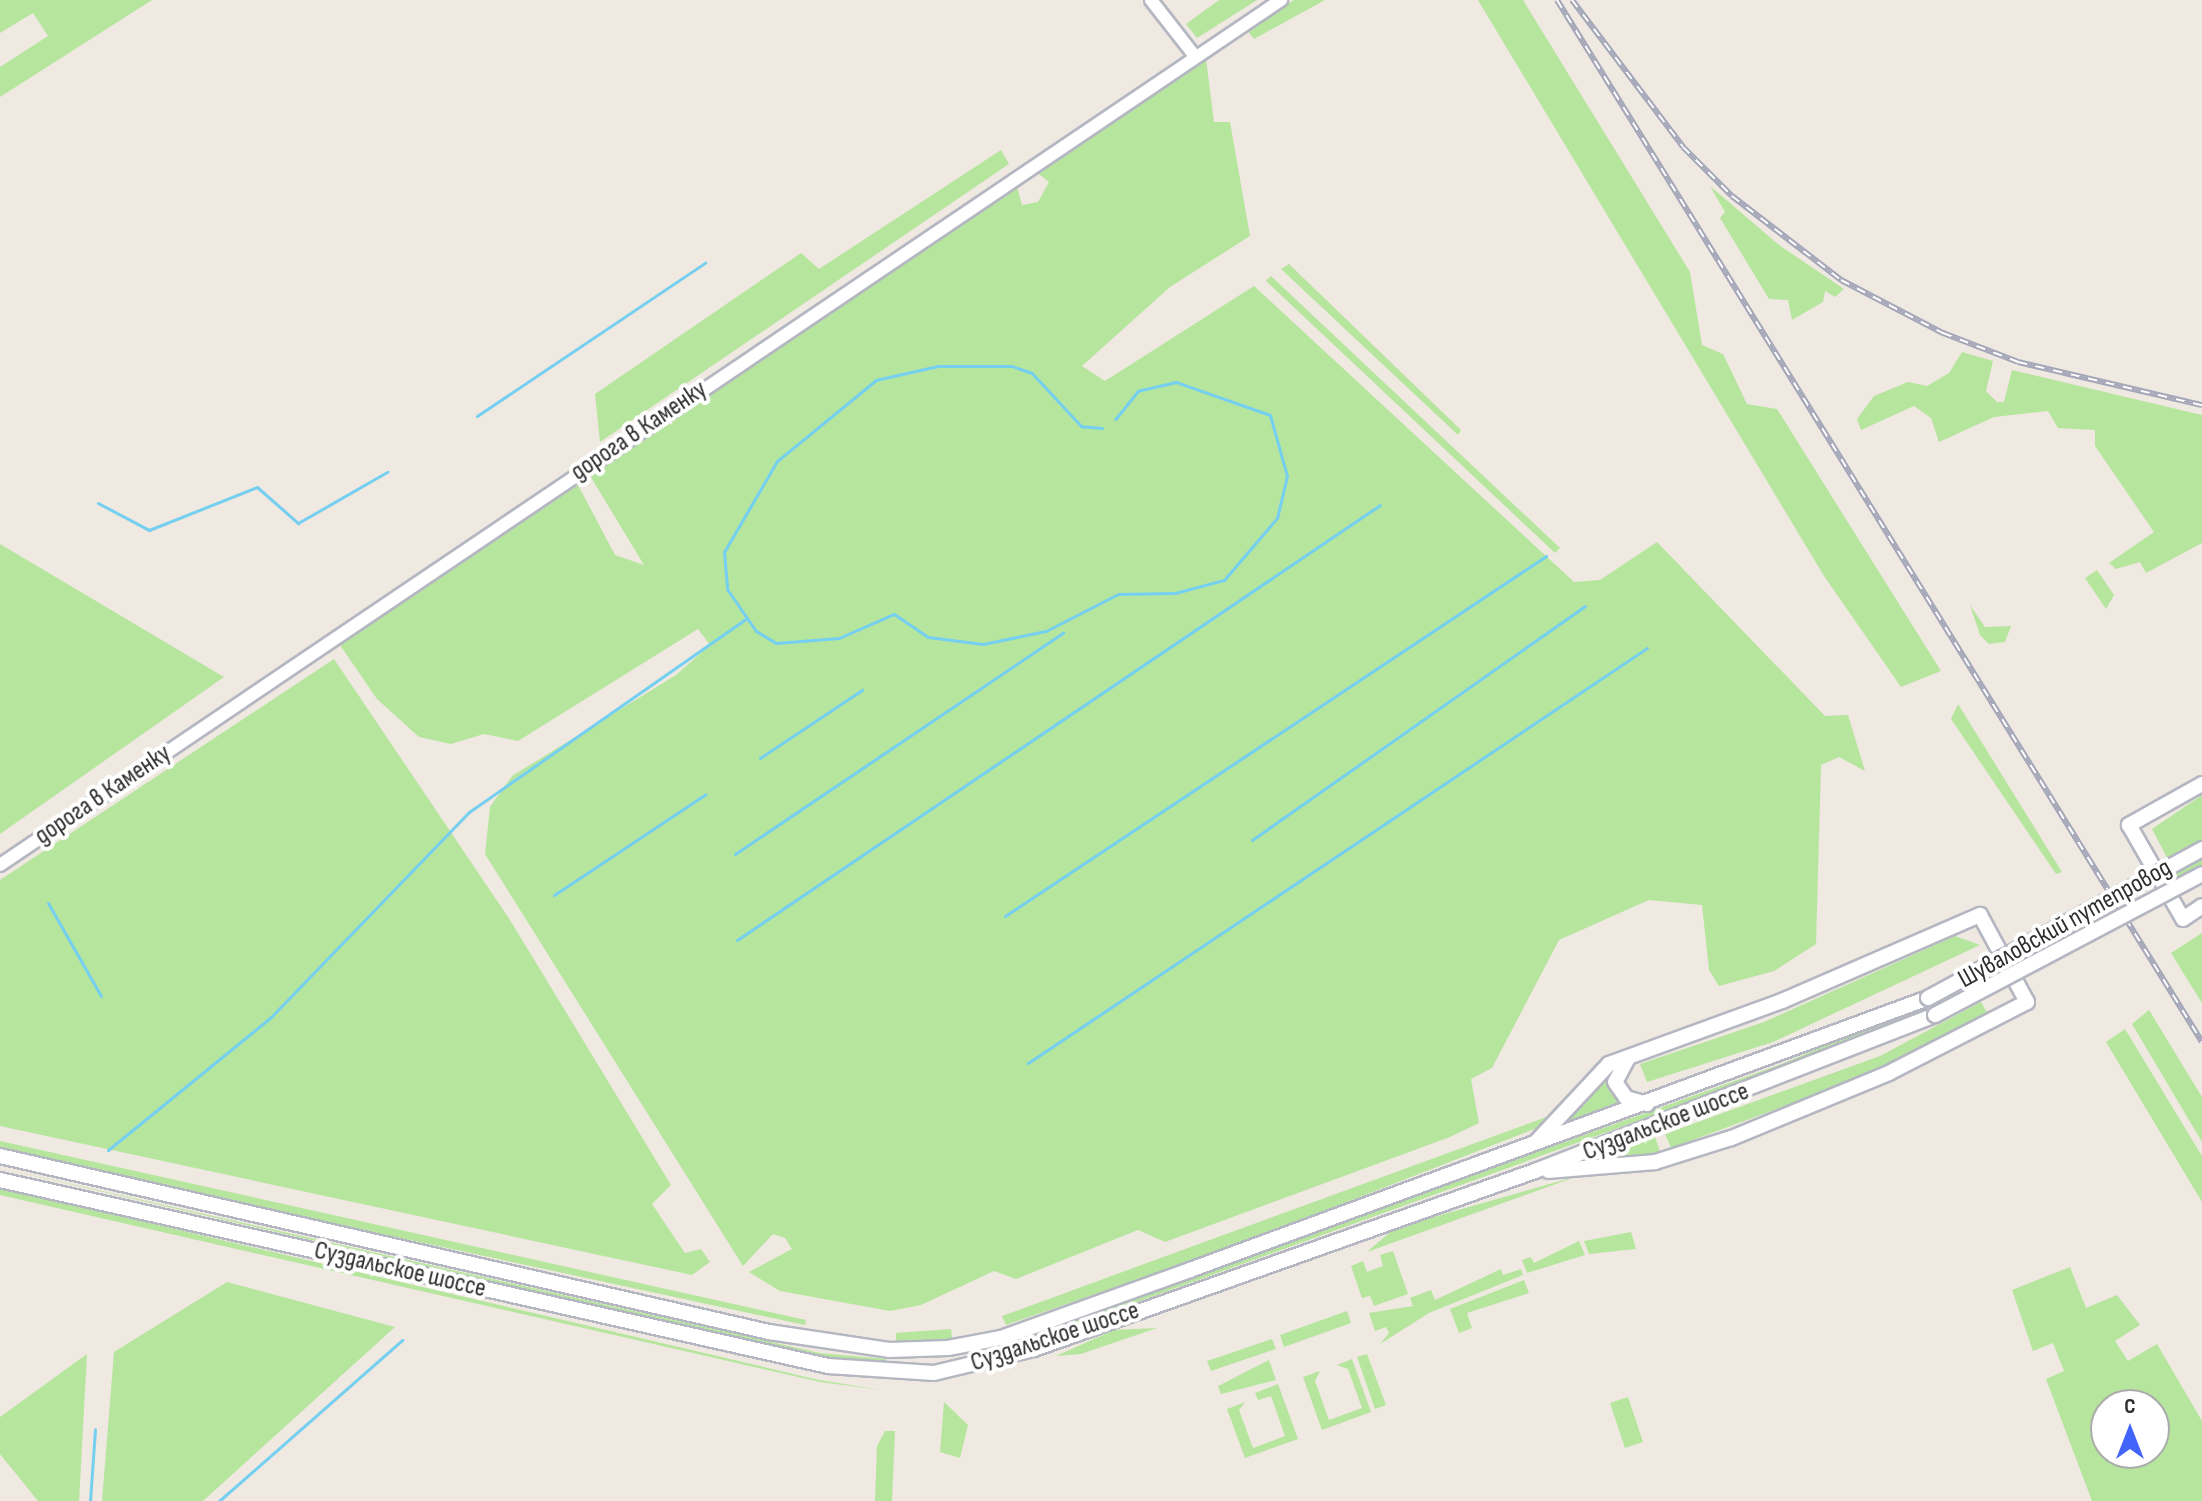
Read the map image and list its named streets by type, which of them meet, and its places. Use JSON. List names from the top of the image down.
{
  "streets": {
    "main road": ["Шуваловский путепровод", "Суздальское шоссе"],
    "street": ["дорога в Каменку"]
  },
  "crossings": [
    ["Шуваловский путепровод", "Суздальское шоссе"]
  ],
  "north": "top"
}
